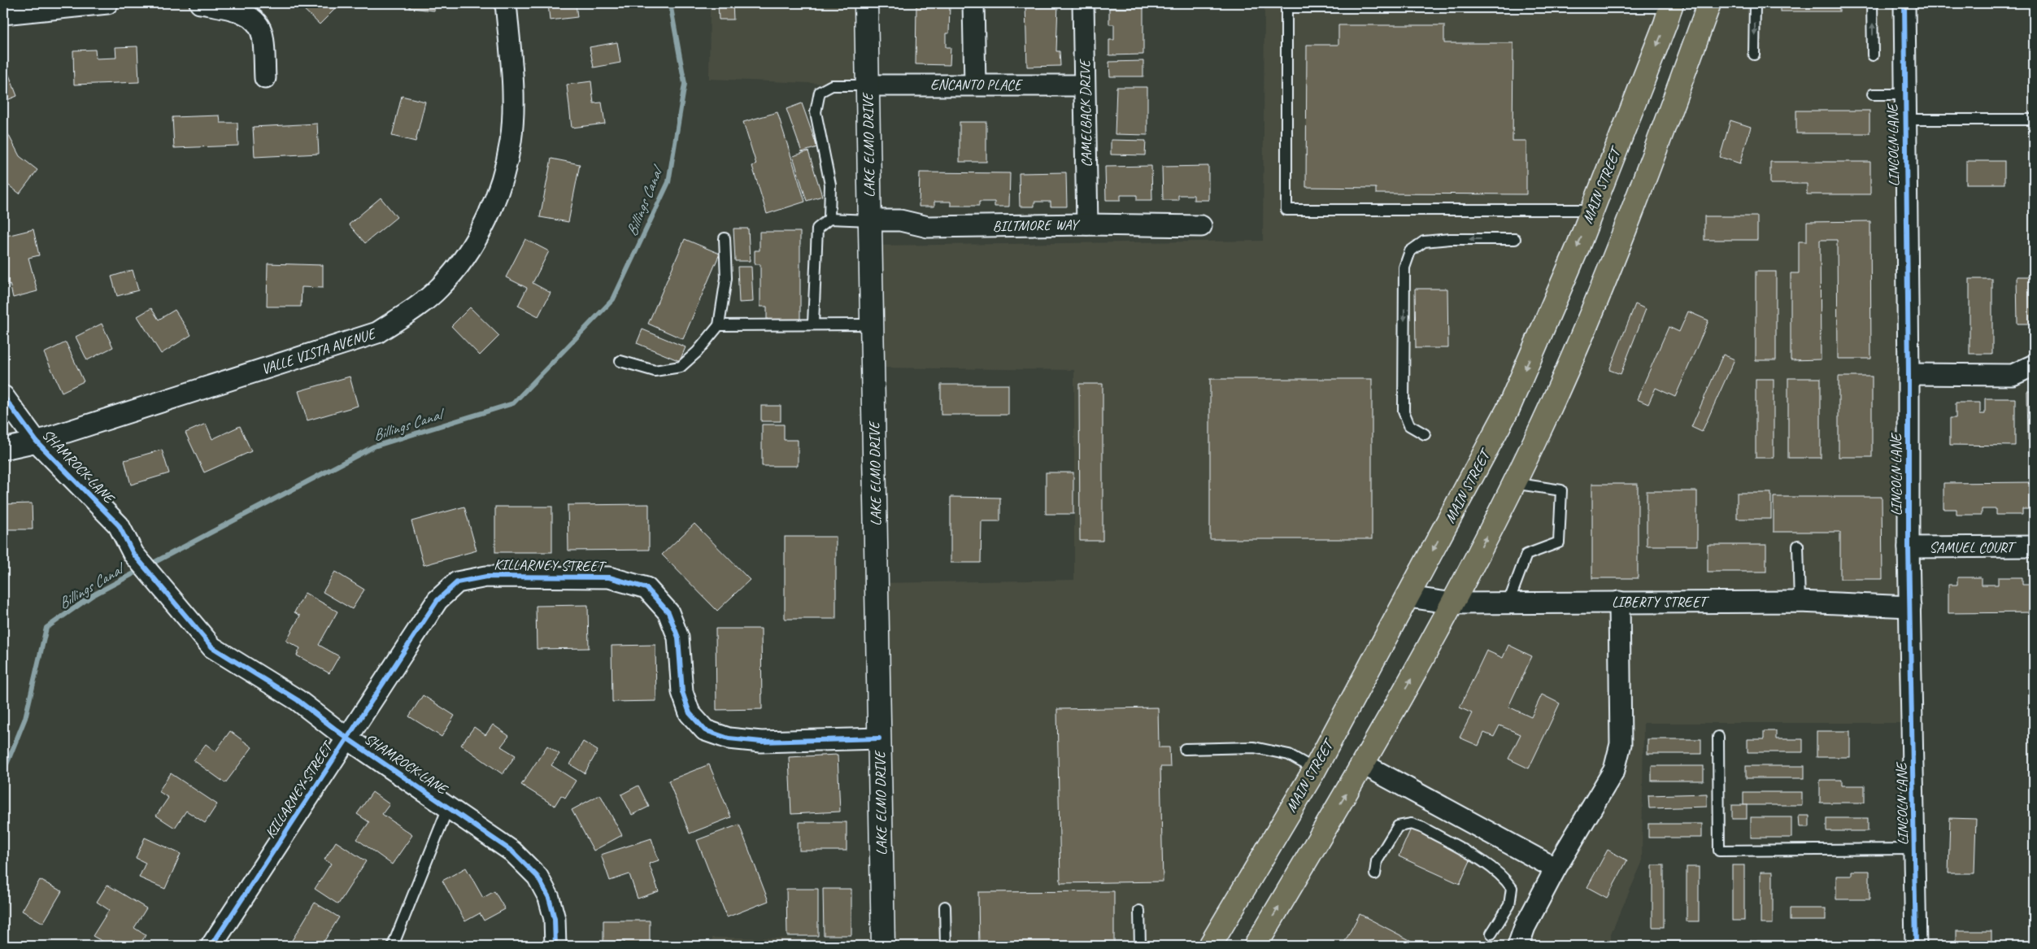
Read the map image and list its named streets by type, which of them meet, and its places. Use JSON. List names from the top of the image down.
{
  "streets": {
    "main road": ["LAKE ELMO DRIVE", "MAIN STREET"],
    "street": [
      "ENCANTO PLACE",
      "CAMELBACK DRIVE",
      "LINCOLN LANE",
      "BILTMORE WAY",
      "VALLE VISTA AVENUE",
      "SHAMROCK LANE",
      "SAMUEL COURT",
      "KILLARNEY STREET",
      "LIBERTY STREET"
    ]
  },
  "crossings": [
    ["ENCANTO PLACE", "CAMELBACK DRIVE"],
    ["ENCANTO PLACE", "LAKE ELMO DRIVE"],
    ["CAMELBACK DRIVE", "BILTMORE WAY"],
    ["LAKE ELMO DRIVE", "BILTMORE WAY"],
    ["LAKE ELMO DRIVE", "KILLARNEY STREET"],
    ["LINCOLN LANE", "SAMUEL COURT"],
    ["LINCOLN LANE", "LIBERTY STREET"],
    ["MAIN STREET", "LIBERTY STREET"],
    ["VALLE VISTA AVENUE", "SHAMROCK LANE"],
    ["SHAMROCK LANE", "KILLARNEY STREET"]
  ],
  "water": ["Billings Canal"]
}
